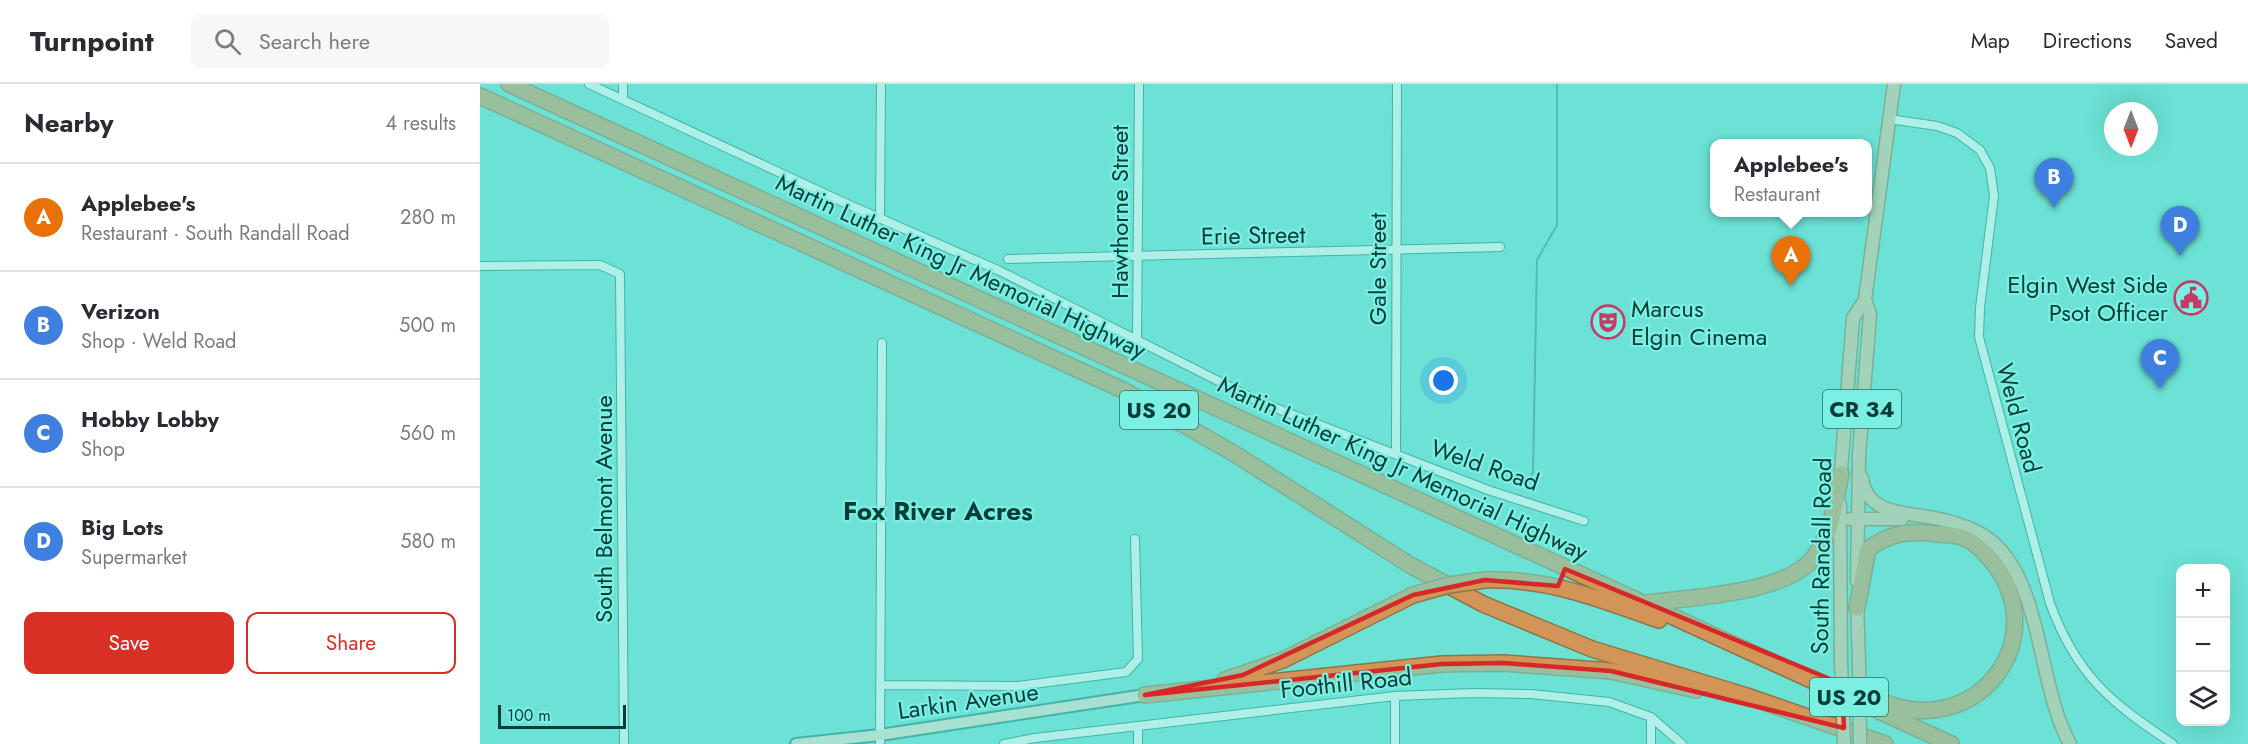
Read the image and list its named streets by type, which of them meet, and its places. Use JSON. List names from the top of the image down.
{
  "streets": {
    "highway": ["Martin Luther King Jr Memorial Highway", "US 20"],
    "main road": ["CR 34", "South Randall Road", "Larkin Avenue"],
    "street": [
      "Hawthorne Street",
      "Erie Street",
      "Gale Street",
      "Weld Road",
      "South Belmont Avenue",
      "Foothill Road"
    ]
  },
  "crossings": [
    ["Hawthorne Street", "Erie Street"],
    ["Hawthorne Street", "Weld Road"],
    ["Erie Street", "Gale Street"],
    ["Gale Street", "Weld Road"],
    ["Weld Road", "South Randall Road"]
  ],
  "districts": ["Fox River Acres"],
  "places": {
    "public building": ["Elgin West Side Psot Officer"],
    "theatre": ["Marcus Elgin Cinema"]
  },
  "scale_bar": "100 m",
  "north": "bottom",
  "page": {
    "header": "Turnpoint",
    "search": "Search here",
    "nav": ["Map", "Directions", "Saved"],
    "heading": ["Nearby", "4 results"],
    "popup": ["Applebee's", "Restaurant"],
    "pins": [
      "B",
      "D",
      "A",
      "C"
    ],
    "list": [
      {
        "mark": "A",
        "name": "Applebee's",
        "note": "Restaurant · South Randall Road",
        "value": "280 m"
      },
      {
        "mark": "B",
        "name": "Verizon",
        "note": "Shop · Weld Road",
        "value": "500 m"
      },
      {
        "mark": "C",
        "name": "Hobby Lobby",
        "note": "Shop",
        "value": "560 m"
      },
      {
        "mark": "D",
        "name": "Big Lots",
        "note": "Supermarket",
        "value": "580 m"
      }
    ],
    "map_buttons": ["+", "−"],
    "buttons": ["Save", "Share"],
    "scale": "100 m"
  }
}
